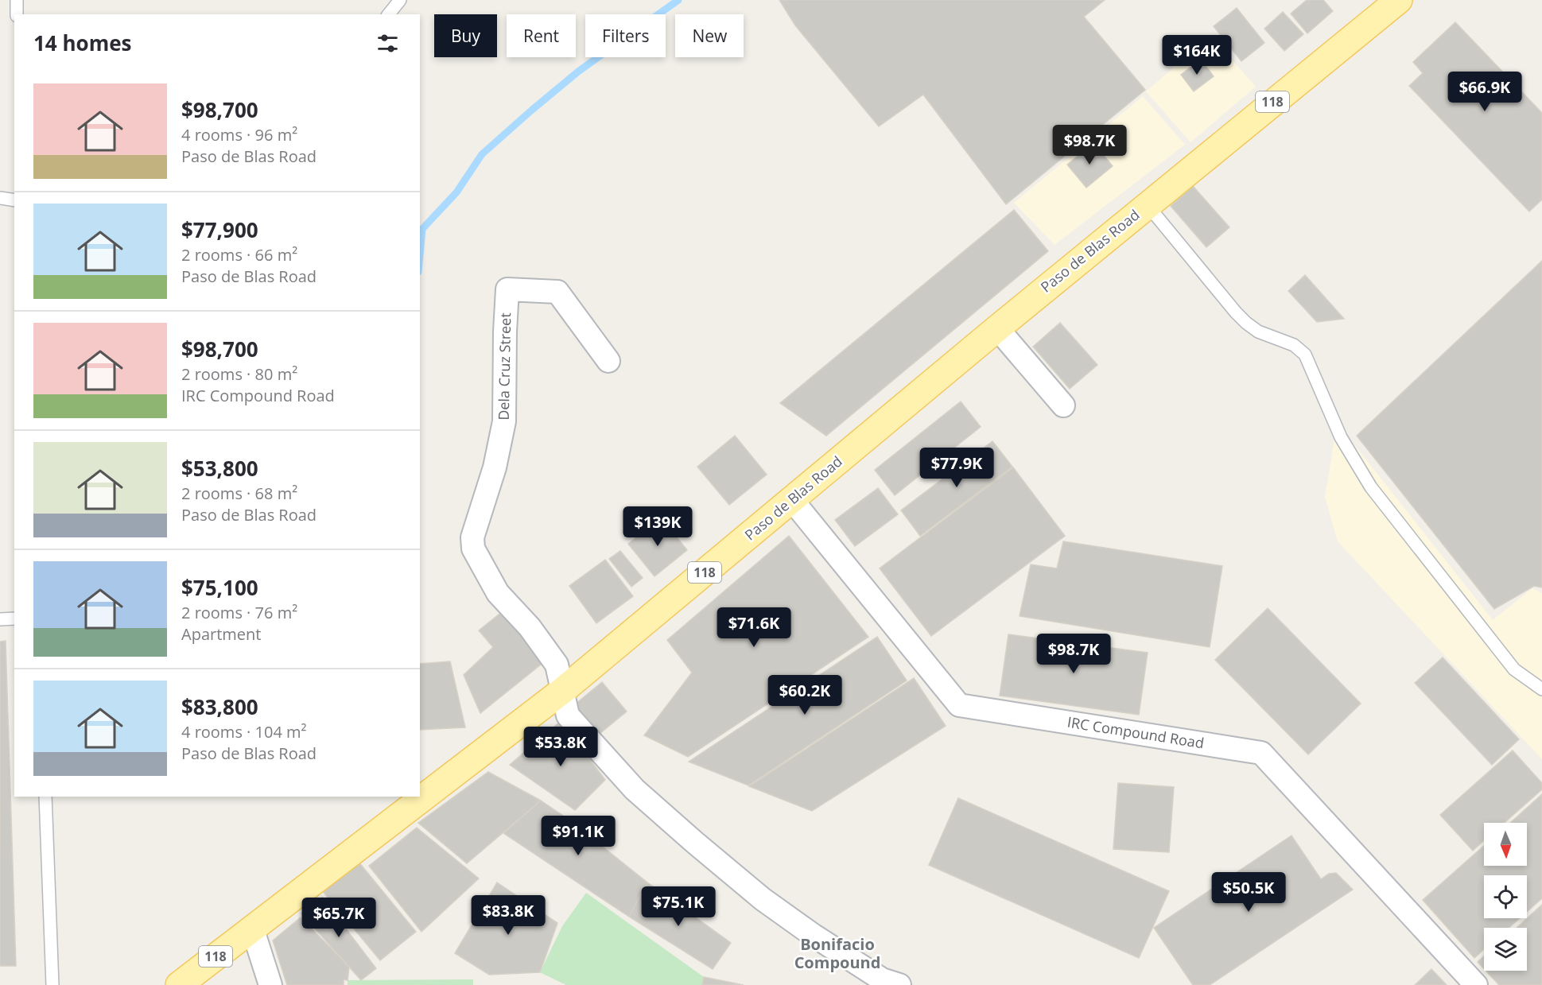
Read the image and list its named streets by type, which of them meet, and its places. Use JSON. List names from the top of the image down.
{
  "streets": {
    "main road": ["118", "Paso de Blas Road"],
    "street": ["Dela Cruz Street", "IRC Compound Road"]
  },
  "crossings": [
    ["Paso de Blas Road", "Dela Cruz Street"],
    ["Paso de Blas Road", "IRC Compound Road"]
  ],
  "districts": ["Bonifacio Compound"],
  "north": "bottom",
  "page": {
    "chip": [
      "Buy",
      "Rent",
      "Filters",
      "New"
    ],
    "heading": "14 homes",
    "price": [
      "$164K",
      "$66.9K",
      "$98.7K",
      "$77.9K",
      "$139K",
      "$71.6K",
      "$98.7K",
      "$60.2K",
      "$53.8K",
      "$91.1K",
      "$50.5K",
      "$75.1K",
      "$83.8K",
      "$65.7K"
    ],
    "list": [
      {
        "name": "$98,700",
        "note": "4 rooms · 96 m² · Paso de Blas Road"
      },
      {
        "name": "$77,900",
        "note": "2 rooms · 66 m² · Paso de Blas Road"
      },
      {
        "name": "$98,700",
        "note": "2 rooms · 80 m² · IRC Compound Road"
      },
      {
        "name": "$53,800",
        "note": "2 rooms · 68 m² · Paso de Blas Road"
      },
      {
        "name": "$75,100",
        "note": "2 rooms · 76 m² · Apartment"
      },
      {
        "name": "$83,800",
        "note": "4 rooms · 104 m² · Paso de Blas Road"
      }
    ]
  }
}
